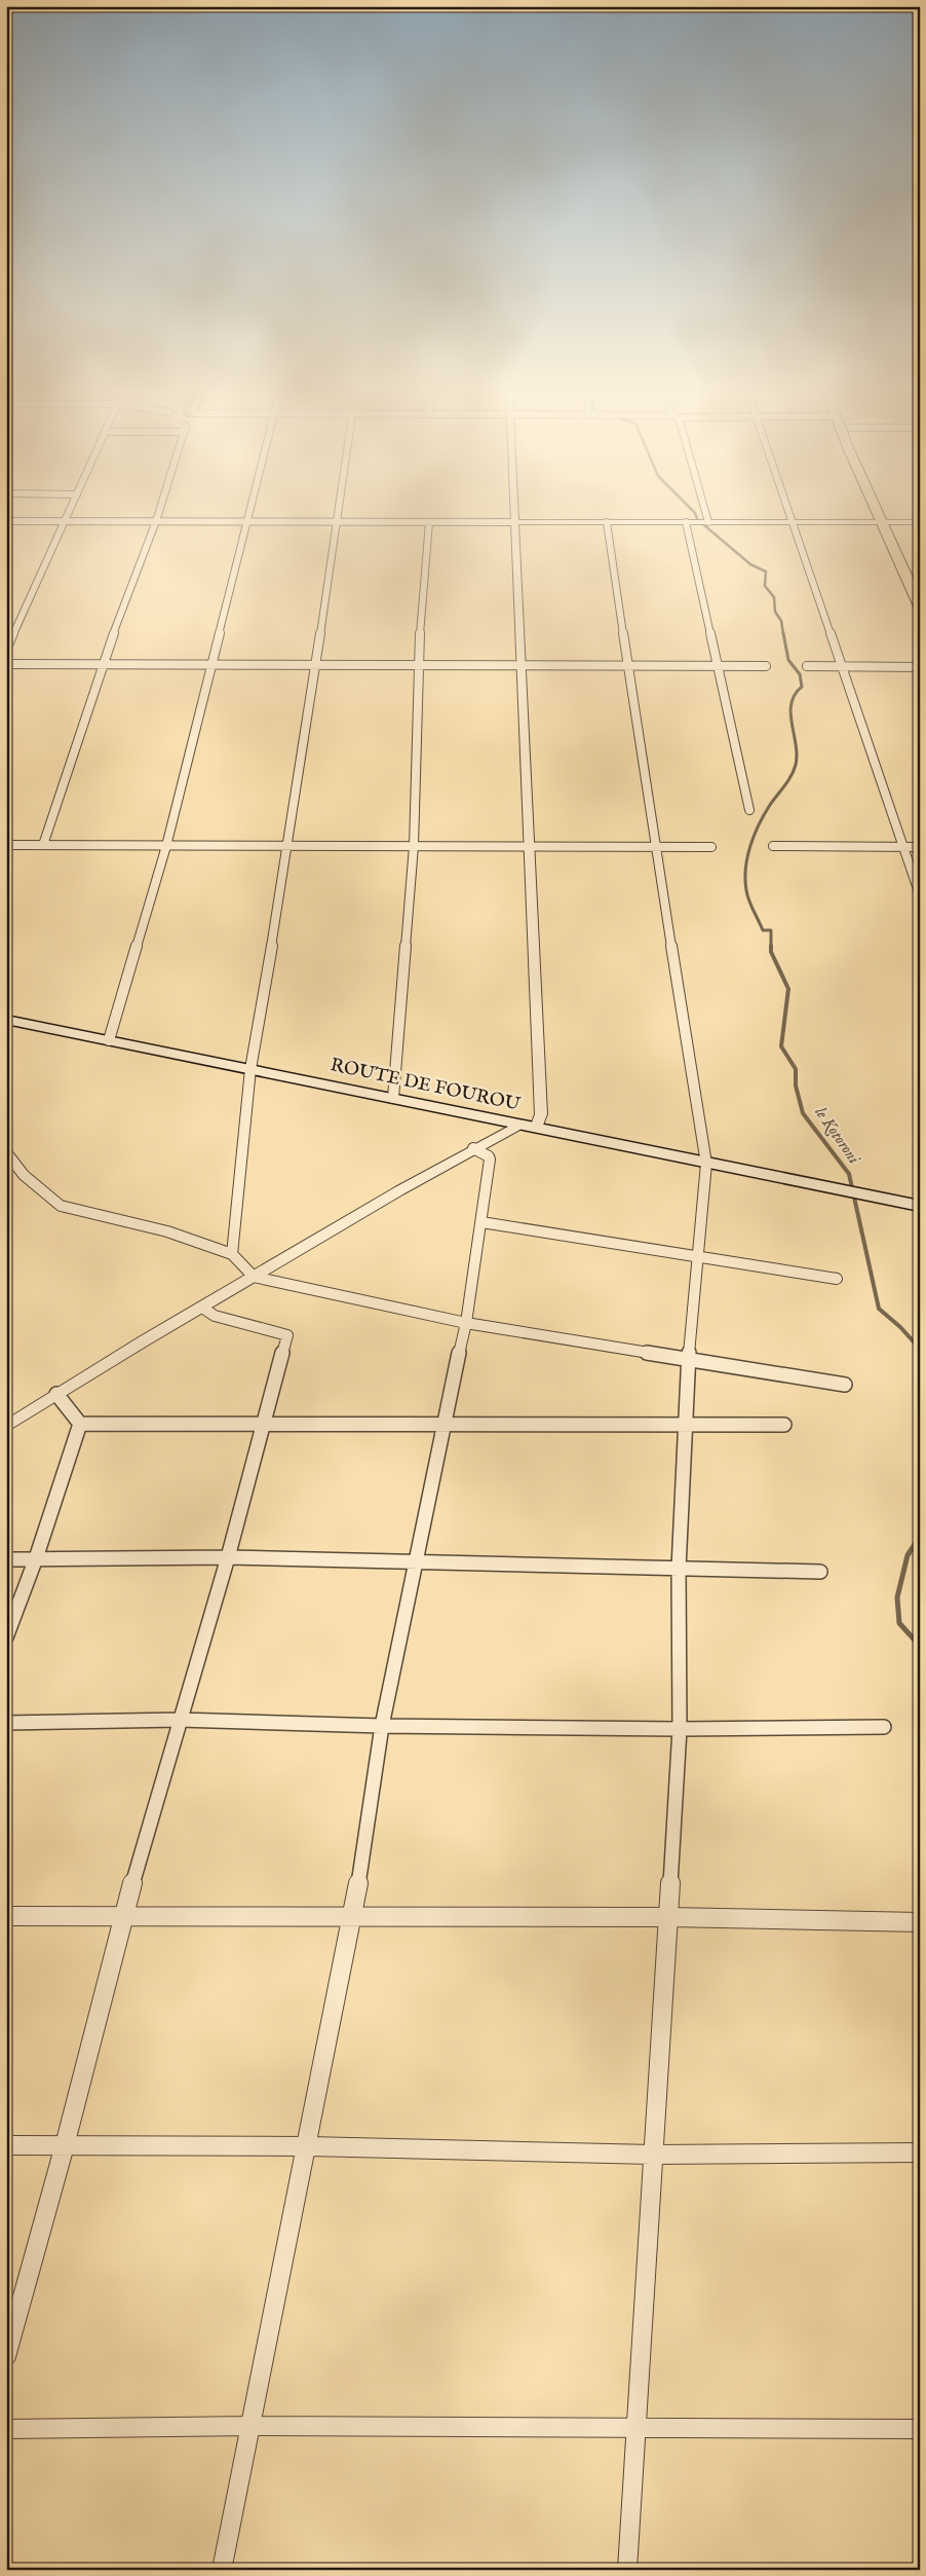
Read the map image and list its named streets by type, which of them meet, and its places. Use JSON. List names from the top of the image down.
{
  "streets": {
    "main road": ["ROUTE DE FOUROU"]
  },
  "water": ["le Kotoroni"]
}
